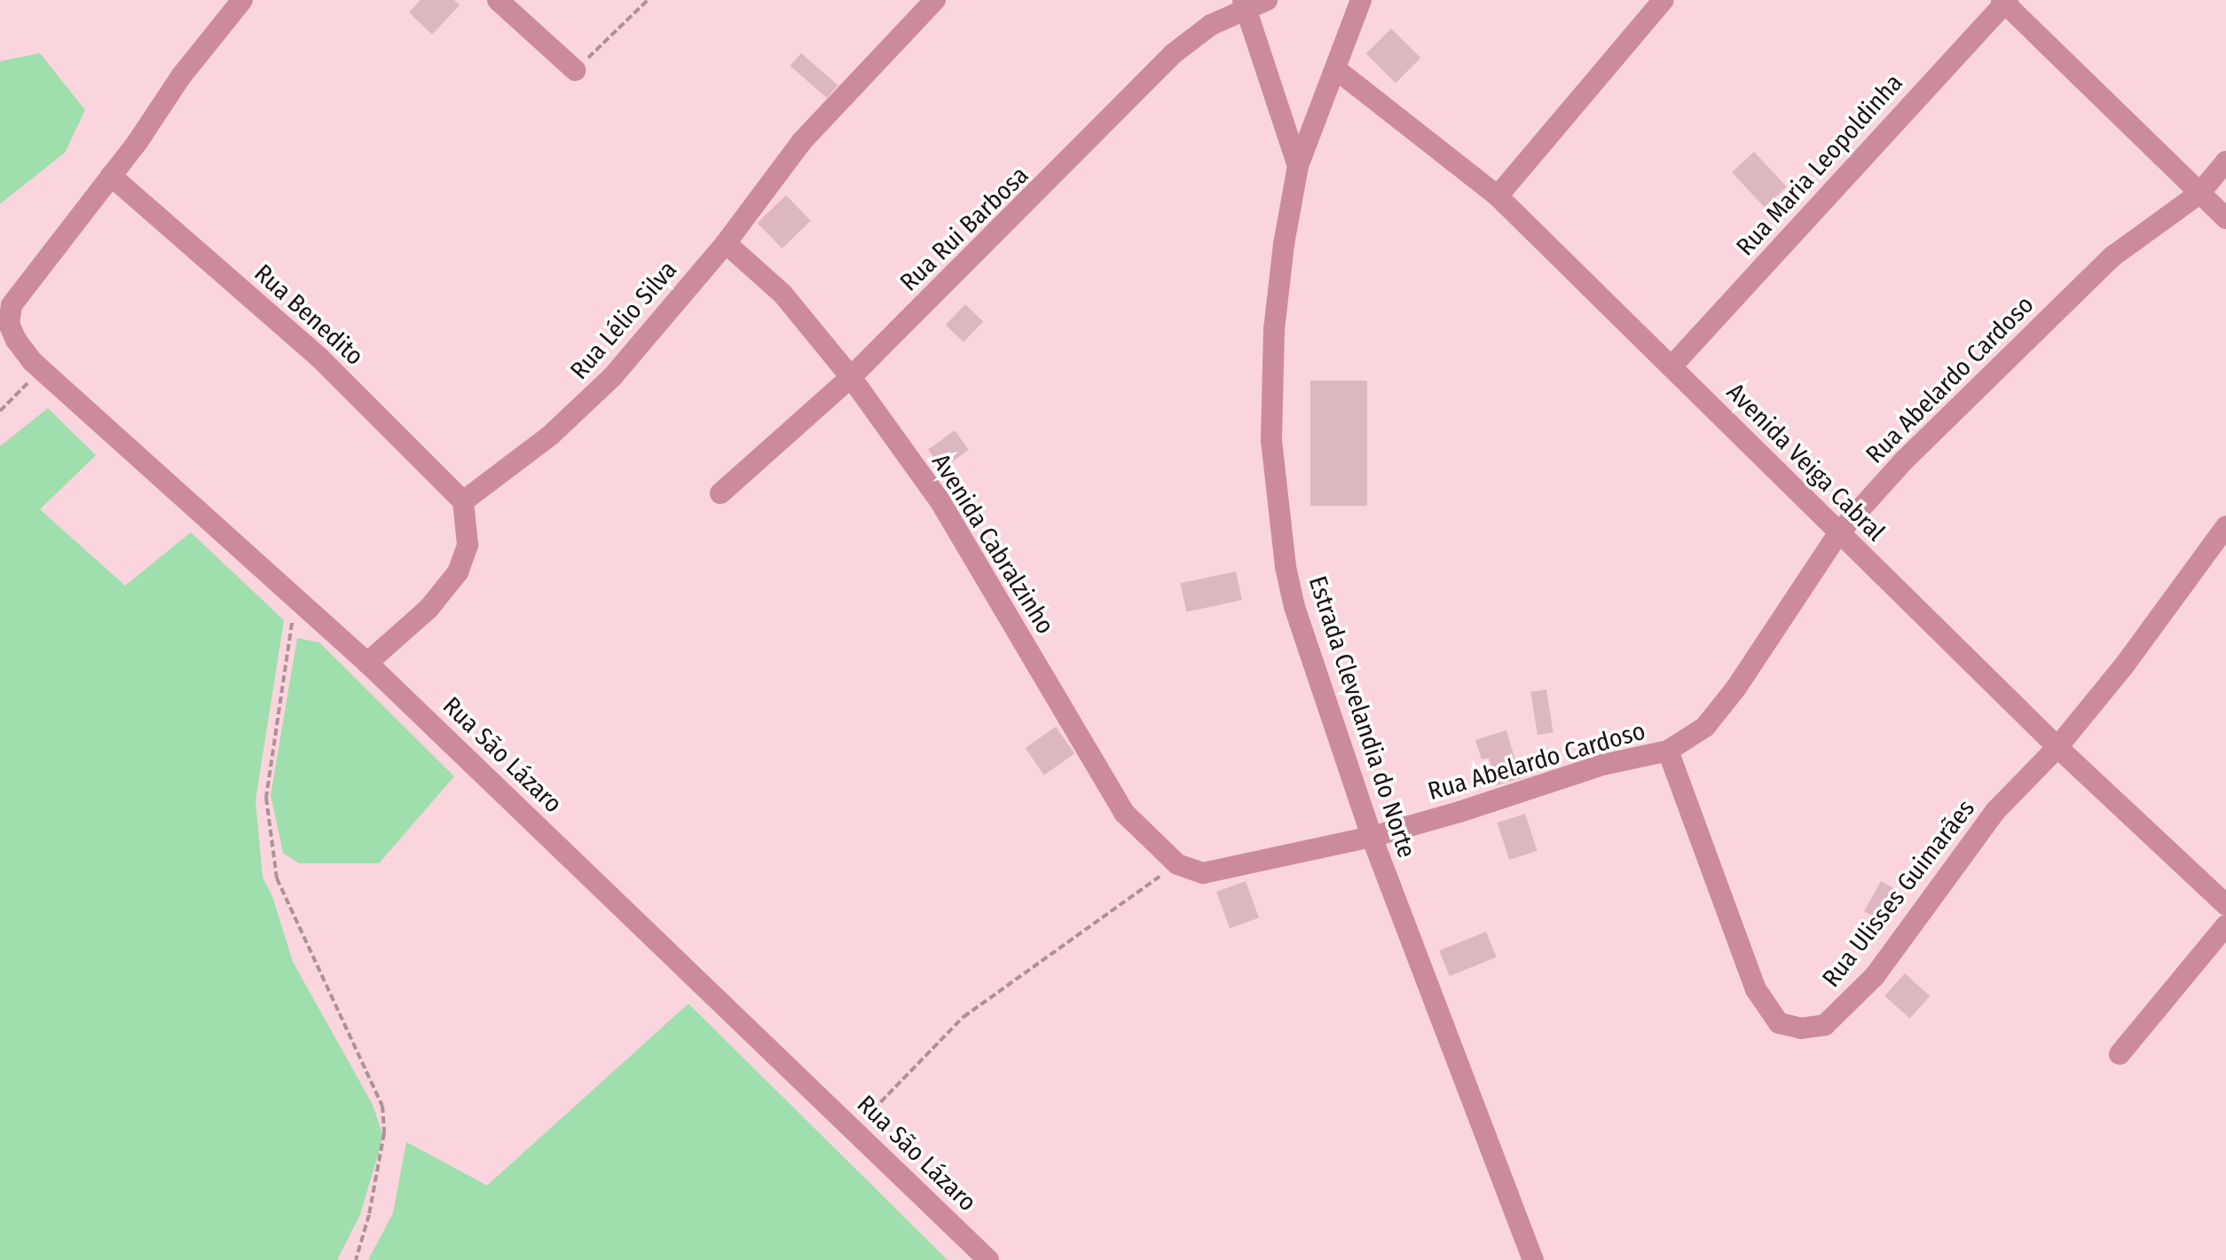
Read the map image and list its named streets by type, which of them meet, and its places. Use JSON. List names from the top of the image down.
{
  "streets": {
    "street": [
      "Rua Maria Leopoldinha",
      "Rua Rui Barbosa",
      "Rua Benedito",
      "Rua Lélio Silva",
      "Rua Abelardo Cardoso",
      "Avenida Veiga Cabral",
      "Avenida Cabralzinho",
      "Estrada Clevelandia do Norte",
      "Rua São Lázaro",
      "Rua Ulisses Guimarães"
    ]
  },
  "crossings": [
    ["Rua Maria Leopoldinha", "Avenida Veiga Cabral"],
    ["Rua Rui Barbosa", "Avenida Cabralzinho"],
    ["Rua Benedito", "Rua Lélio Silva"],
    ["Rua Benedito", "Rua São Lázaro"],
    ["Rua Lélio Silva", "Avenida Cabralzinho"],
    ["Rua Abelardo Cardoso", "Avenida Veiga Cabral"],
    ["Rua Abelardo Cardoso", "Avenida Cabralzinho"],
    ["Rua Abelardo Cardoso", "Estrada Clevelandia do Norte"],
    ["Rua Abelardo Cardoso", "Rua Ulisses Guimarães"],
    ["Avenida Veiga Cabral", "Rua Ulisses Guimarães"]
  ]
}
